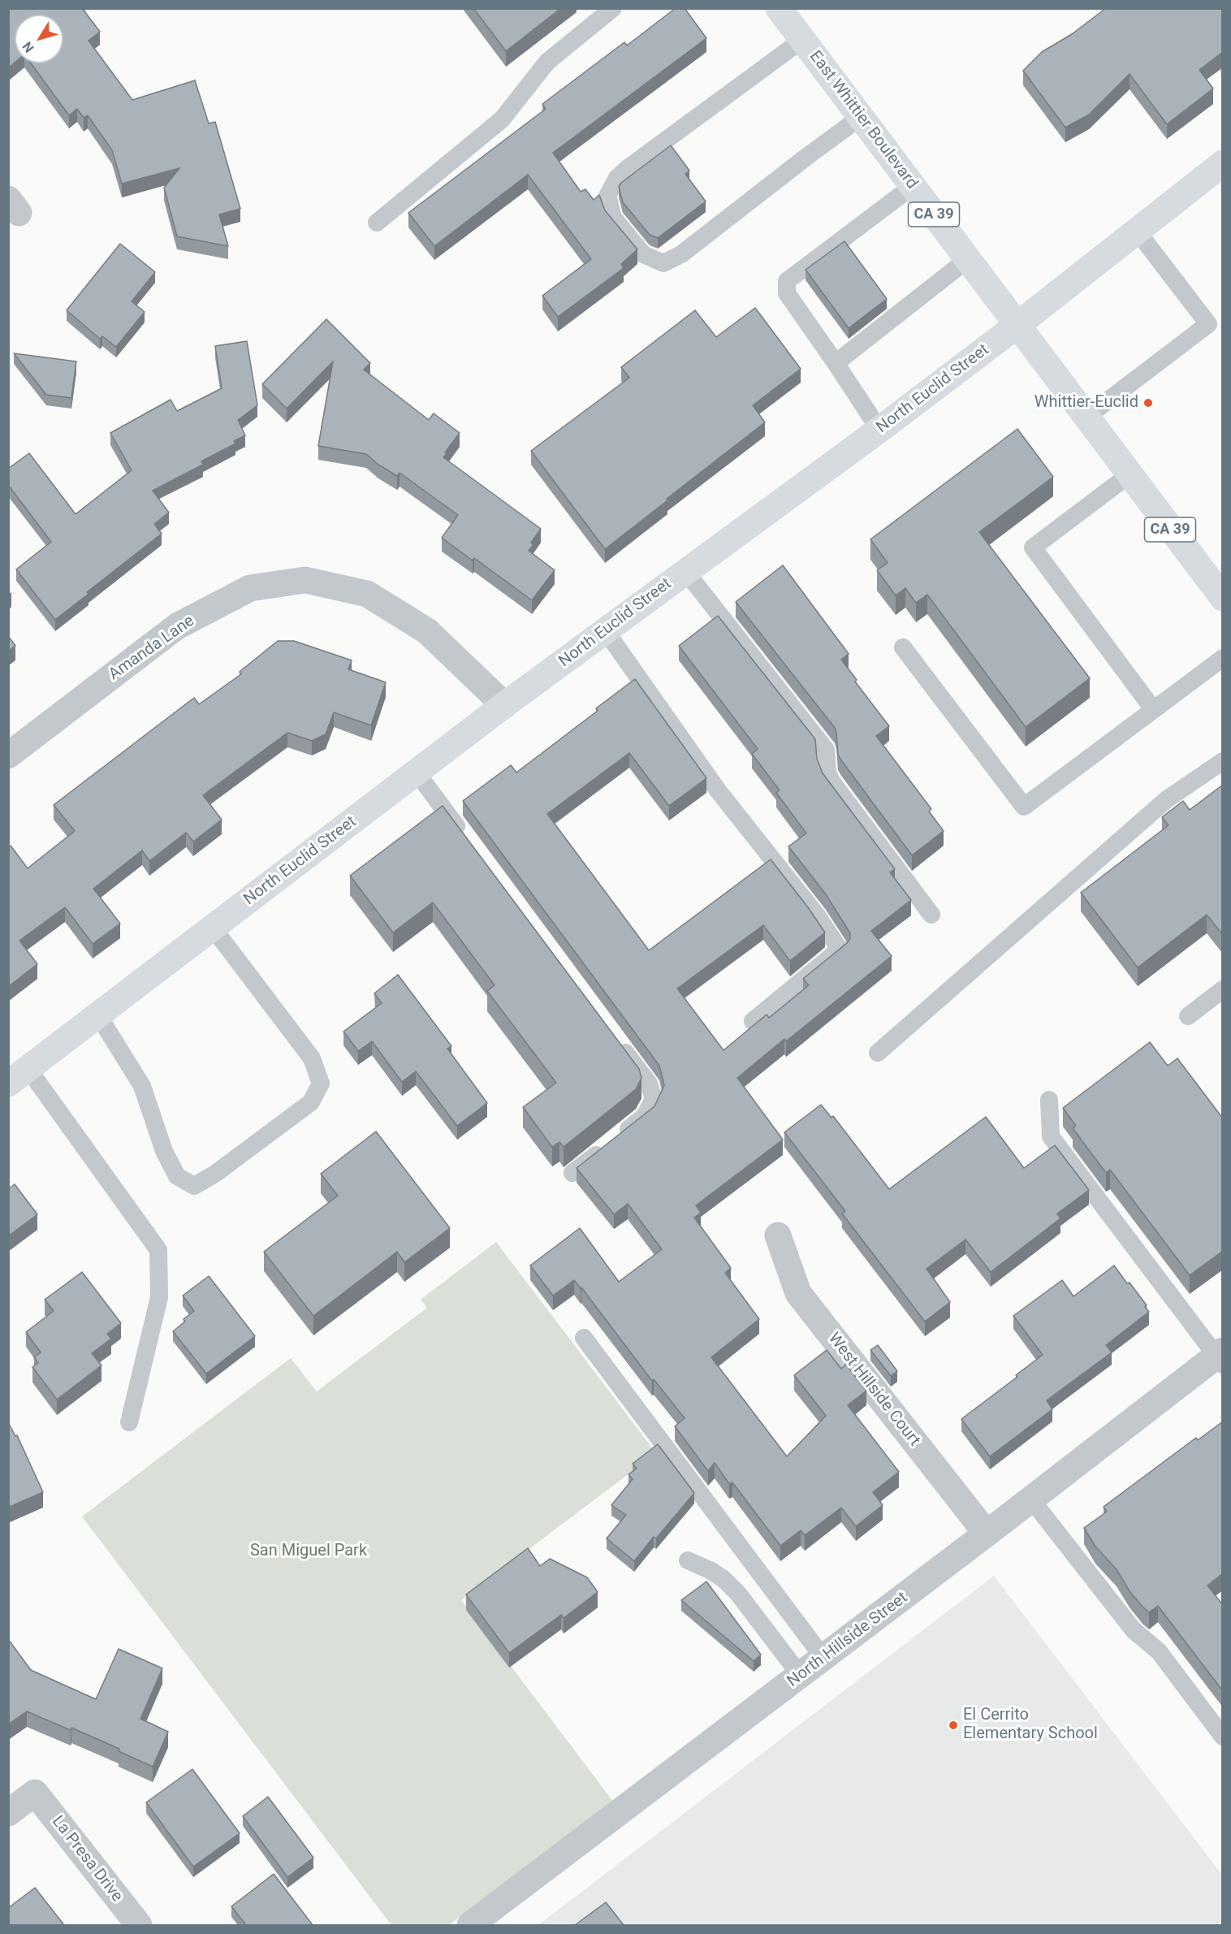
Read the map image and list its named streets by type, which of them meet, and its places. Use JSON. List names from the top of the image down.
{
  "streets": {
    "street": [
      "East Whittier Boulevard",
      "CA 39",
      "North Euclid Street",
      "Amanda Lane",
      "West Hillside Court",
      "North Hillside Street",
      "La Presa Drive"
    ]
  },
  "crossings": [
    ["East Whittier Boulevard", "CA 39"],
    ["East Whittier Boulevard", "North Euclid Street"],
    ["CA 39", "North Euclid Street"],
    ["North Euclid Street", "Amanda Lane"],
    ["West Hillside Court", "North Hillside Street"]
  ],
  "parks": ["San Miguel Park"],
  "places": ["Whittier-Euclid", "El Cerrito Elementary School"],
  "north": "bottom left"
}
